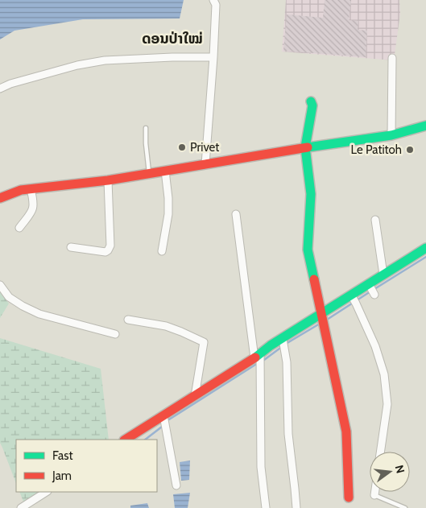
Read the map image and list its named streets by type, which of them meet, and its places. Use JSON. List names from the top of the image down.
{
  "districts": ["ດອນປ່າໃໝ່"],
  "places": ["Privet", "Le Patitoh"],
  "legend": ["Fast", "Jam"],
  "north": "right"
}
